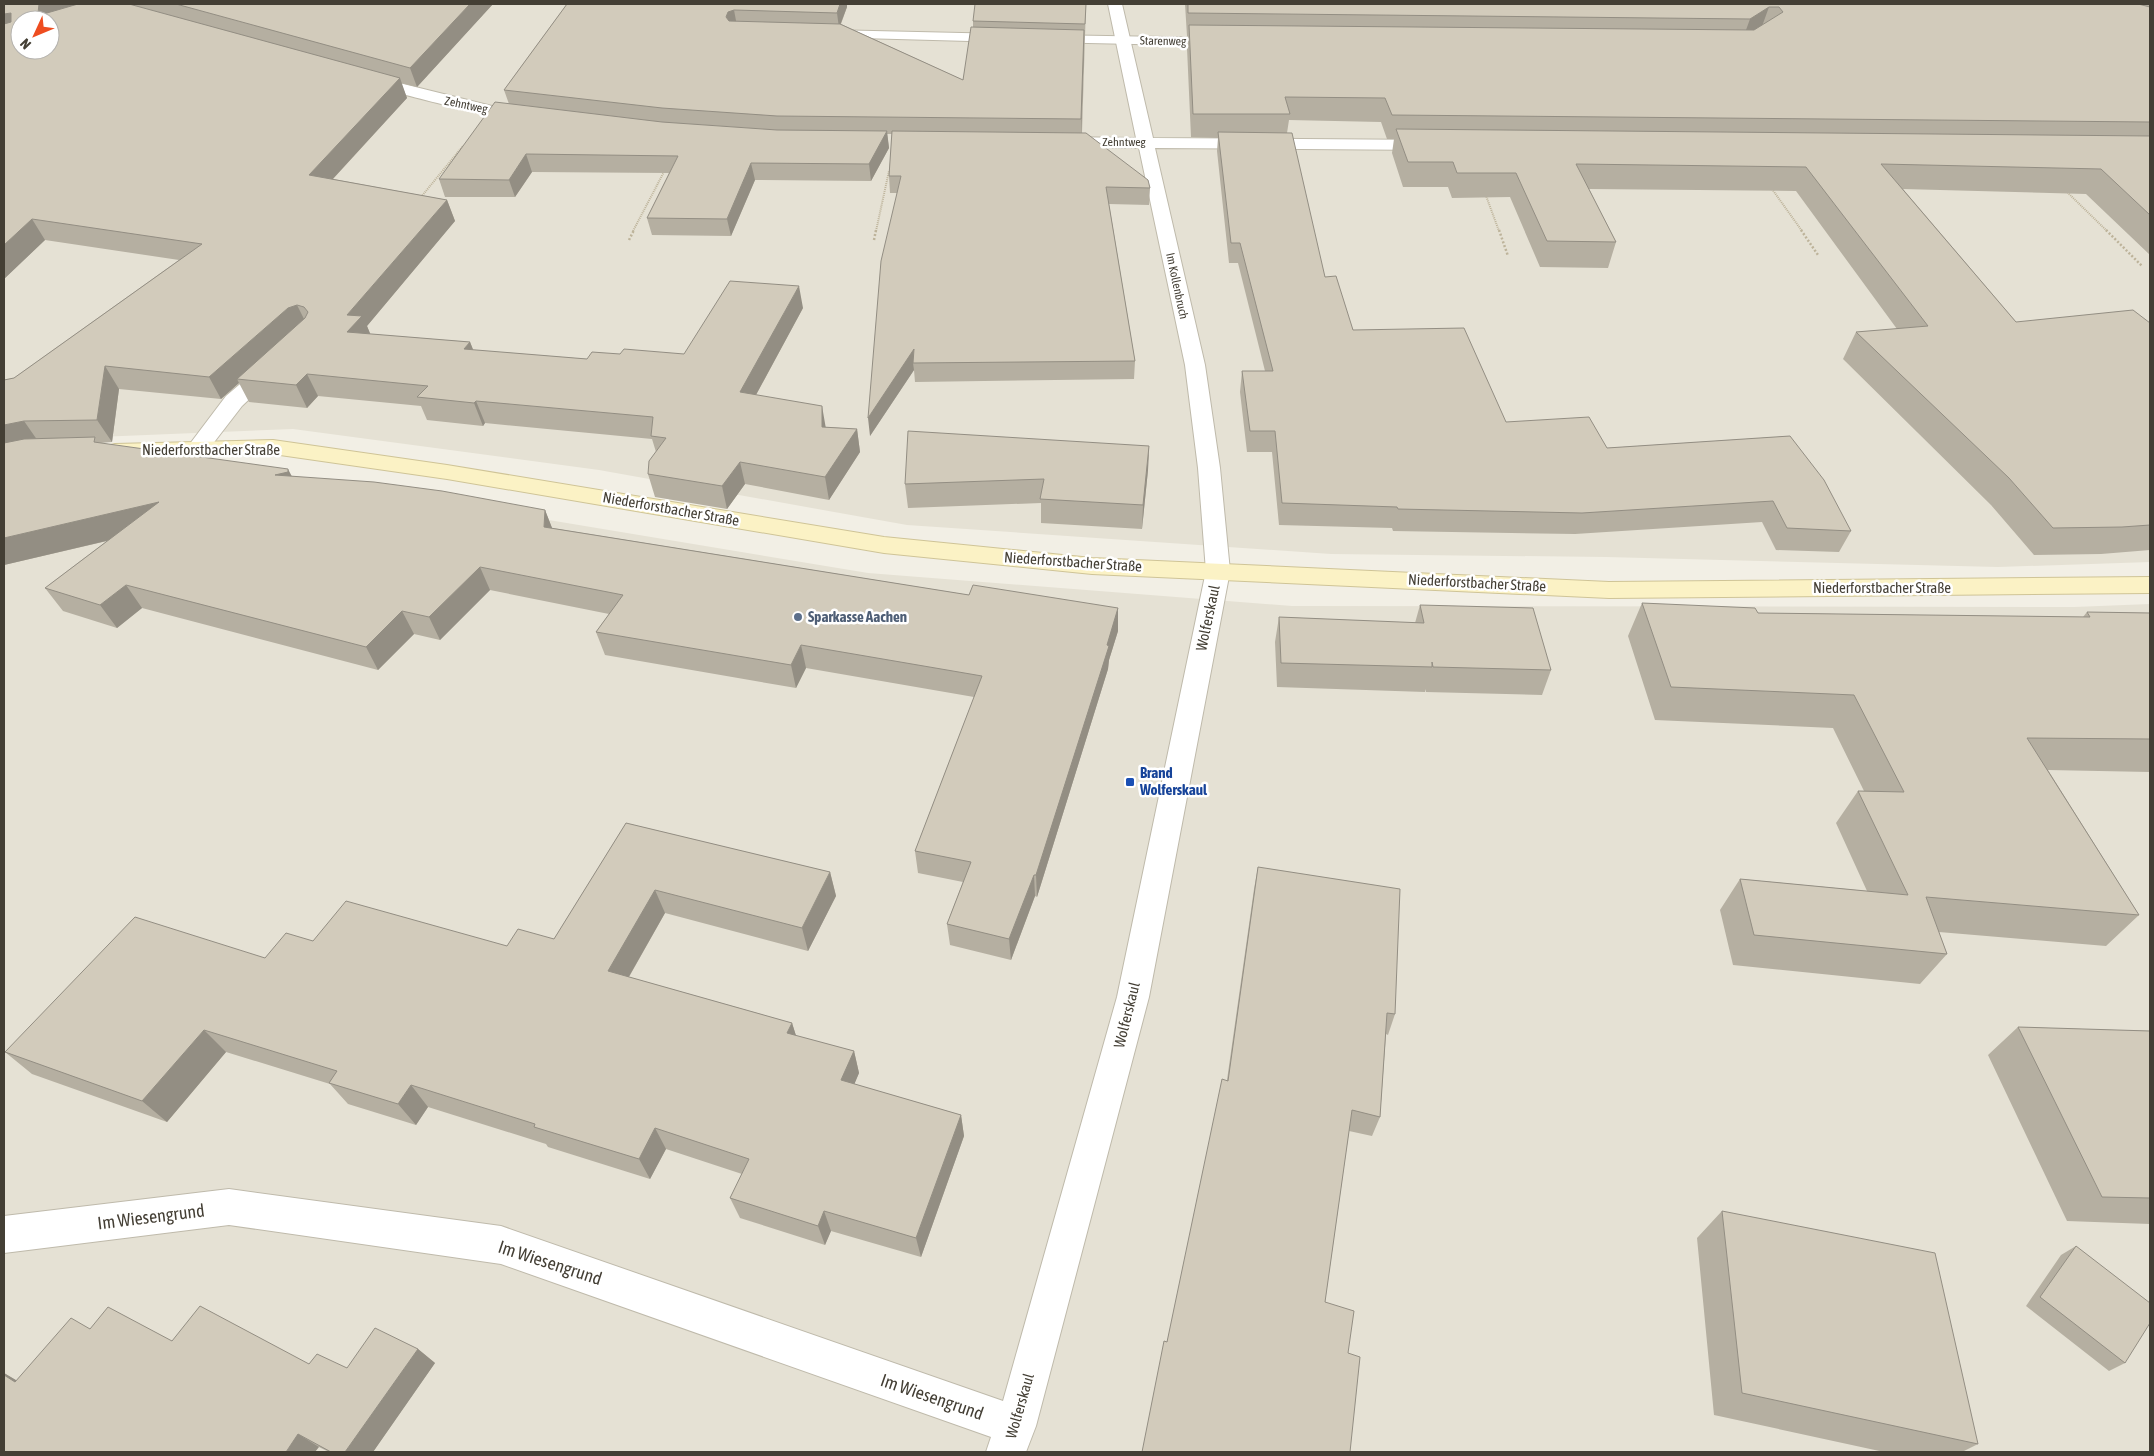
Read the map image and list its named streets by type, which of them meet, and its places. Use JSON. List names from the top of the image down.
{
  "streets": {
    "street": [
      "Starenweg",
      "Zehntweg",
      "Im Kollenbruch",
      "Niederforstbacher Straße",
      "Wolferskaul",
      "Im Wiesengrund"
    ]
  },
  "crossings": [
    ["Starenweg", "Im Kollenbruch"],
    ["Zehntweg", "Im Kollenbruch"],
    ["Im Kollenbruch", "Niederforstbacher Straße"],
    ["Im Kollenbruch", "Wolferskaul"],
    ["Niederforstbacher Straße", "Wolferskaul"],
    ["Wolferskaul", "Im Wiesengrund"]
  ],
  "places": {
    "other": ["Sparkasse Aachen"],
    "transit": ["Brand Wolferskaul"]
  },
  "north": "bottom left"
}
